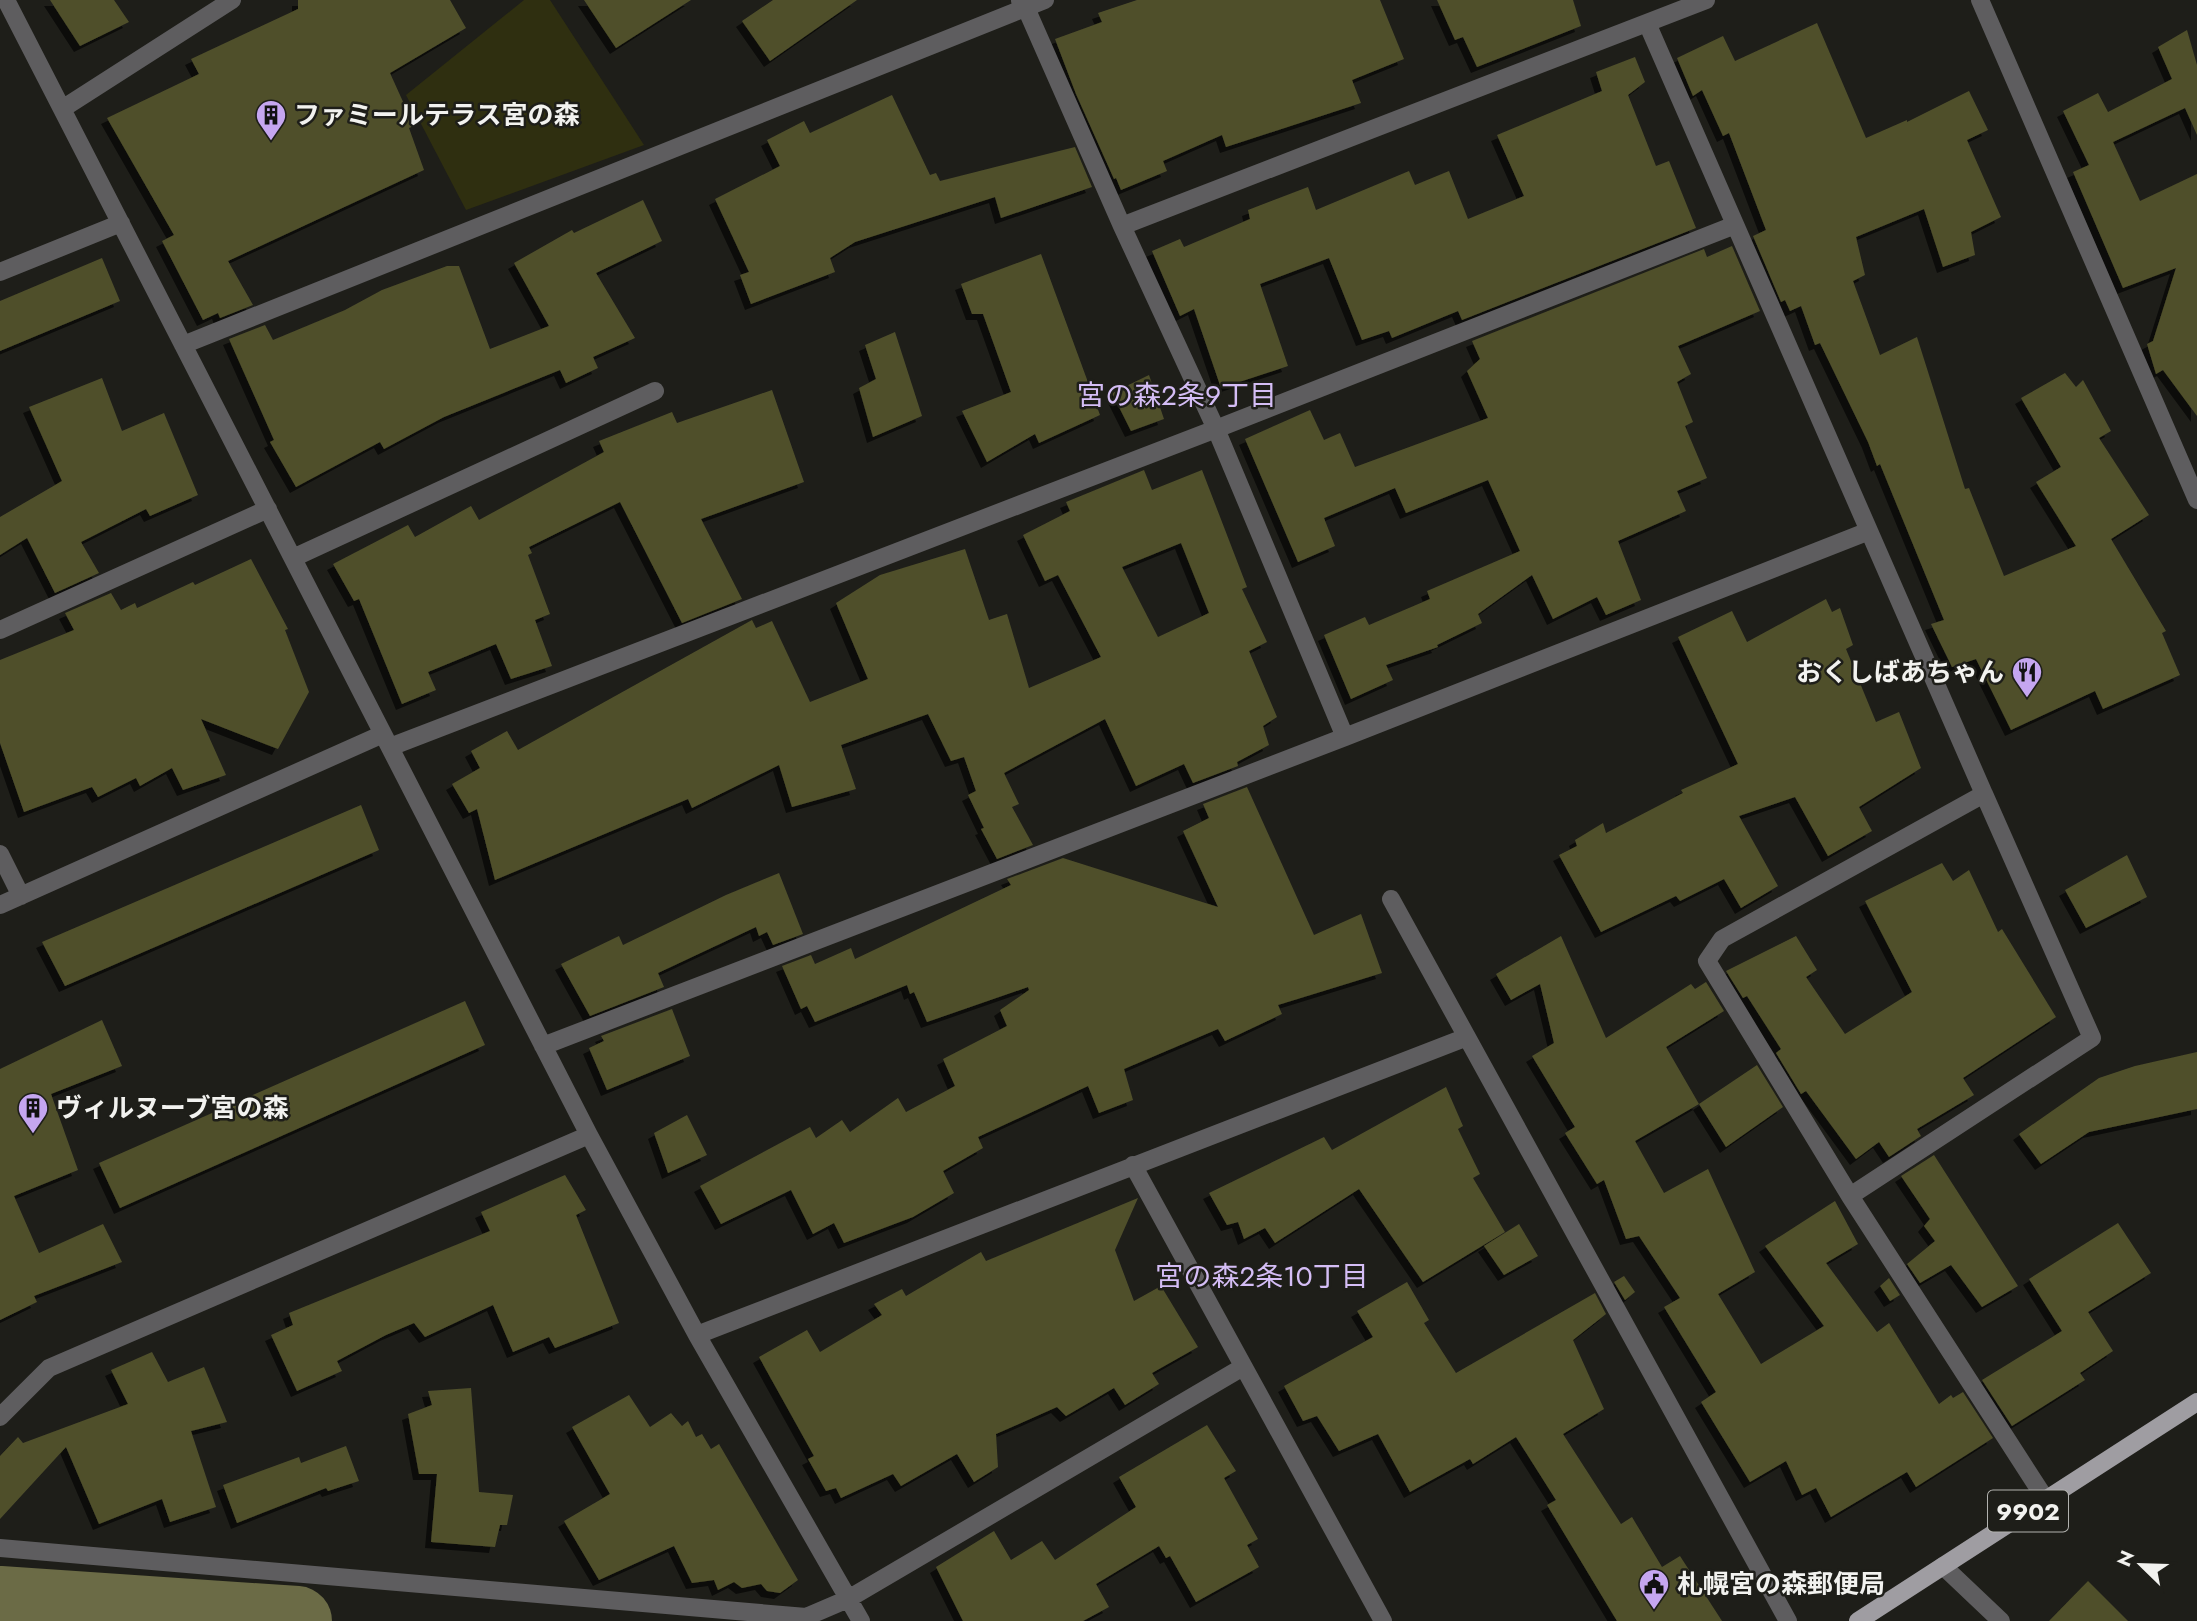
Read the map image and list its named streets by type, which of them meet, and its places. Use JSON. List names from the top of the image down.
{
  "streets": {
    "main road": ["9902"]
  },
  "districts": ["宮の森2条9丁目", "宮の森2条10丁目"],
  "places": {
    "building": ["ファミールテラス宮の森", "ヴィルヌーブ宮の森"],
    "restaurant": ["おくしばあちゃん"],
    "public building": ["札幌宮の森郵便局"]
  },
  "north": "top left"
}
